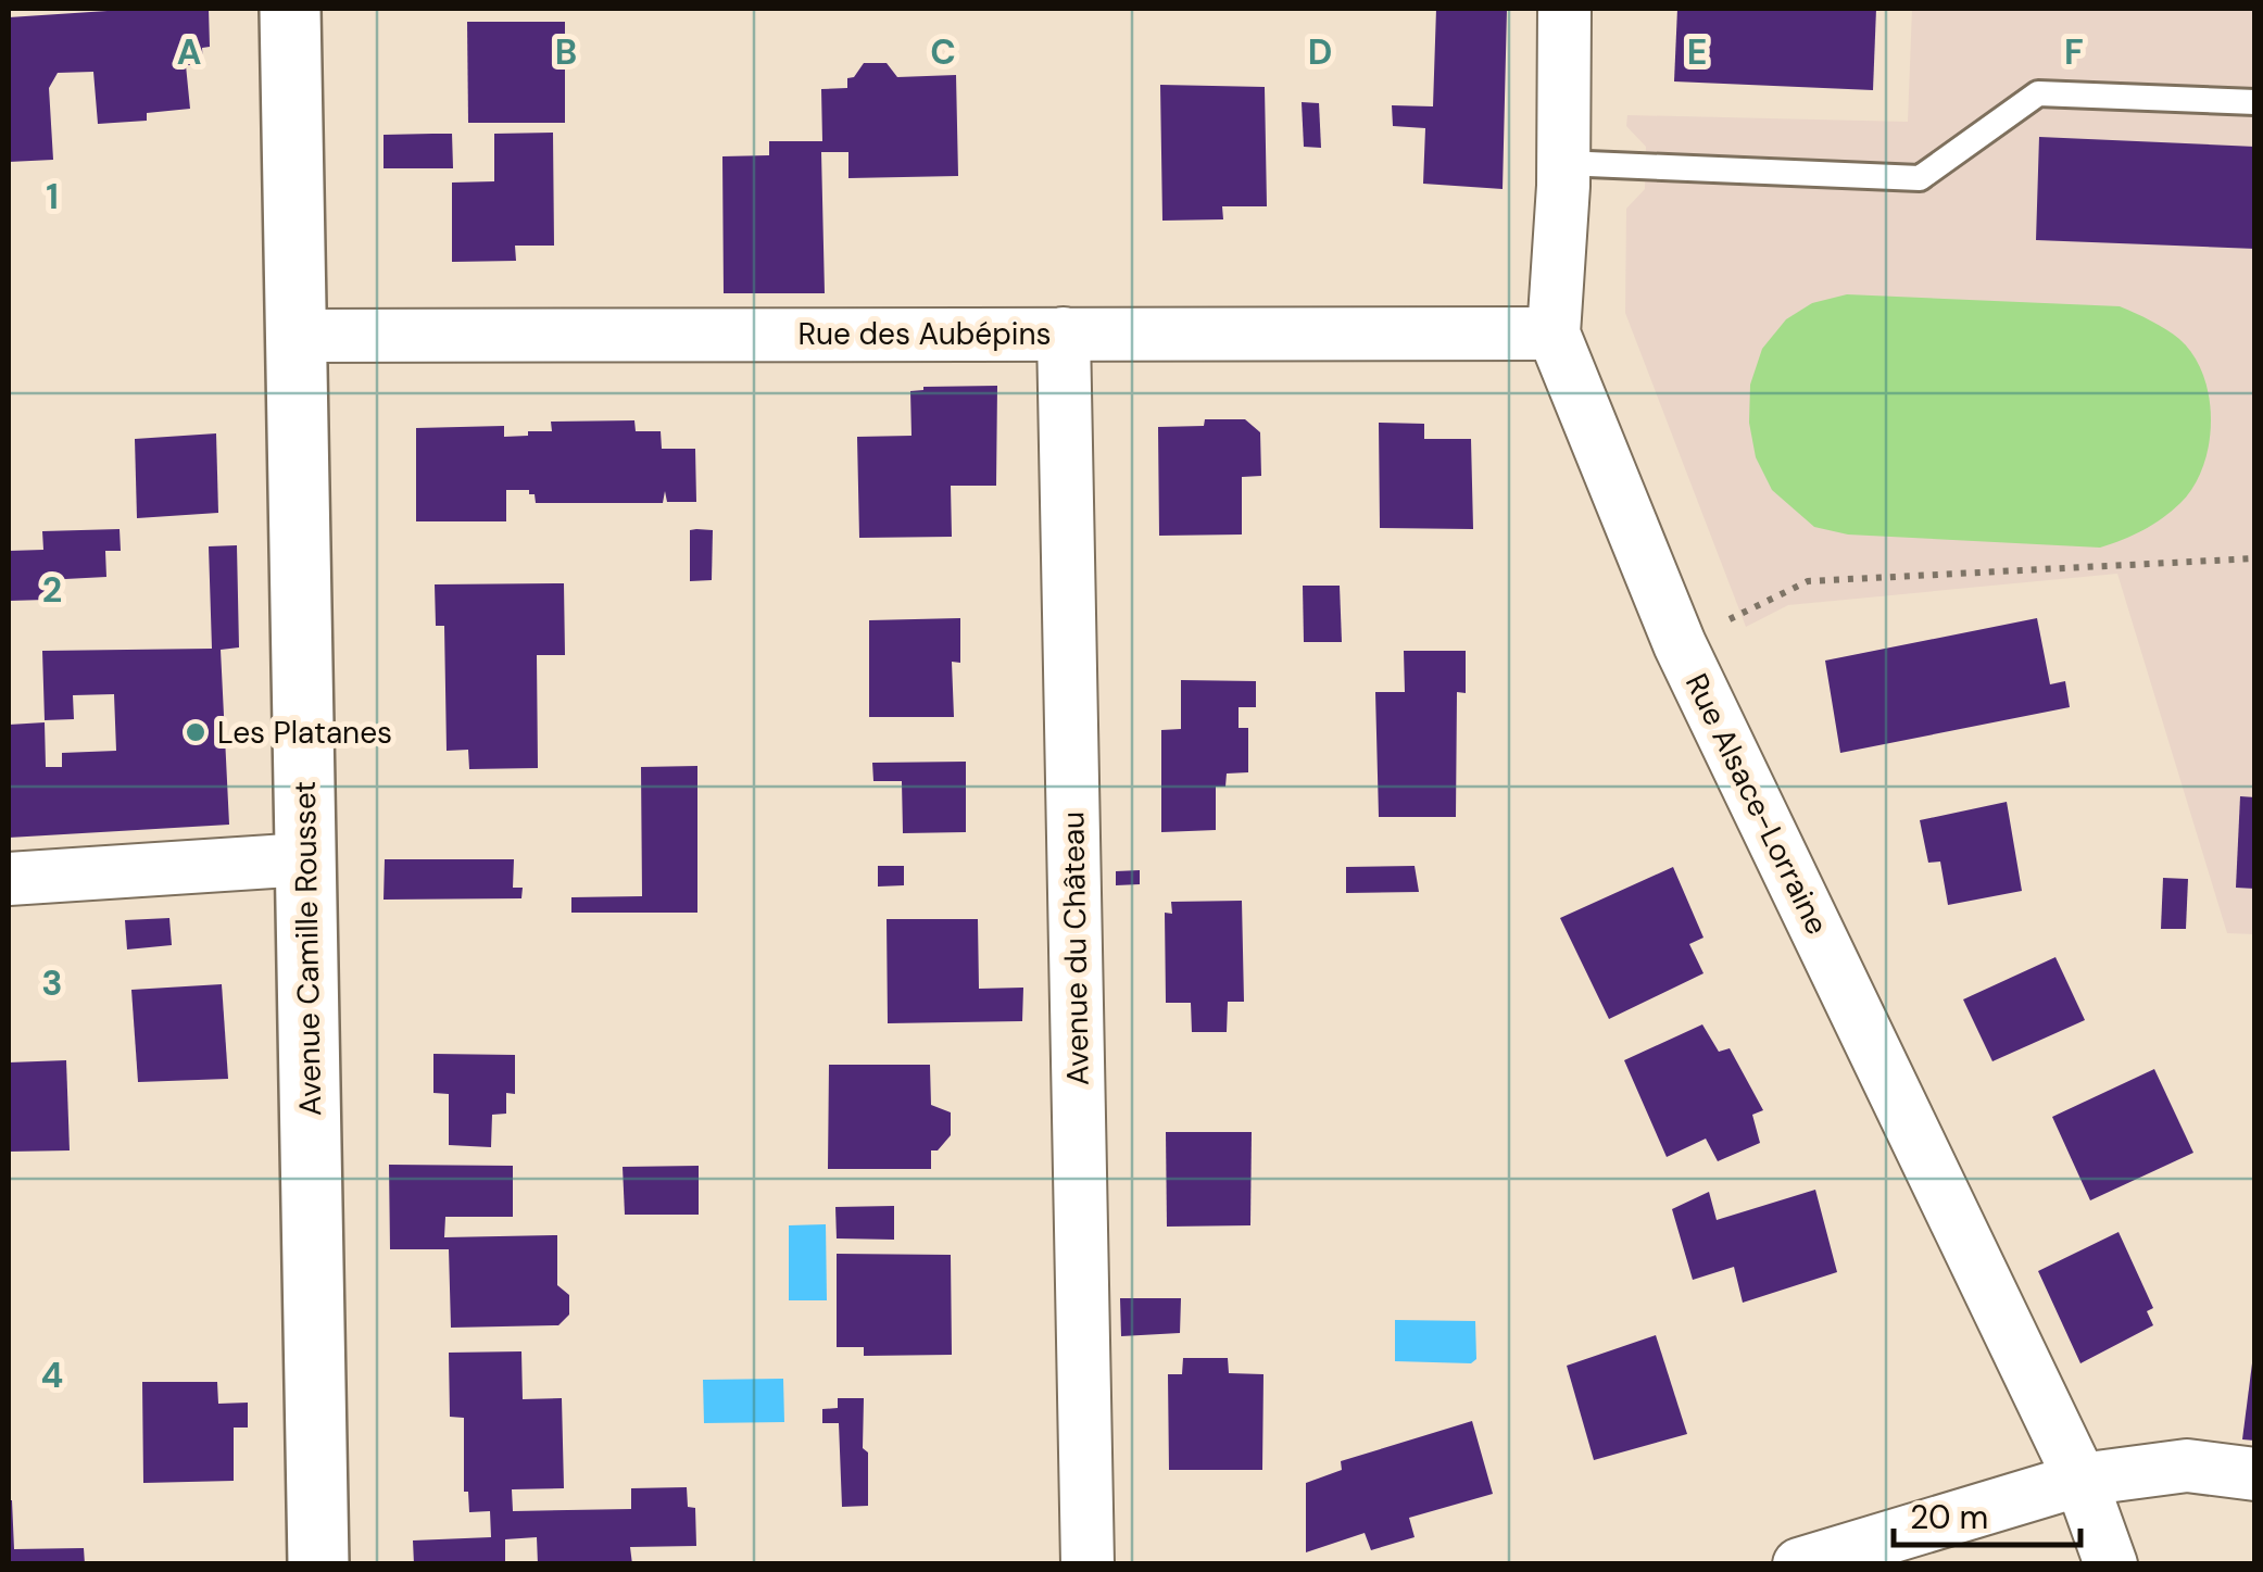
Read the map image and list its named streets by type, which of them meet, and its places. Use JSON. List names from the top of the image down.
{
  "streets": {
    "street": [
      "Rue des Aubépins",
      "Rue Alsace-Lorraine",
      "Avenue Camille Rousset",
      "Avenue du Château"
    ]
  },
  "crossings": [
    ["Rue des Aubépins", "Rue Alsace-Lorraine"],
    ["Rue des Aubépins", "Avenue Camille Rousset"],
    ["Rue des Aubépins", "Avenue du Château"]
  ],
  "places": ["Les Platanes"],
  "scale_bar": "20 m",
  "grid": {
    "columns": [
      "A",
      "B",
      "C",
      "D",
      "E",
      "F"
    ],
    "rows": [
      "1",
      "2",
      "3",
      "4"
    ]
  }
}
